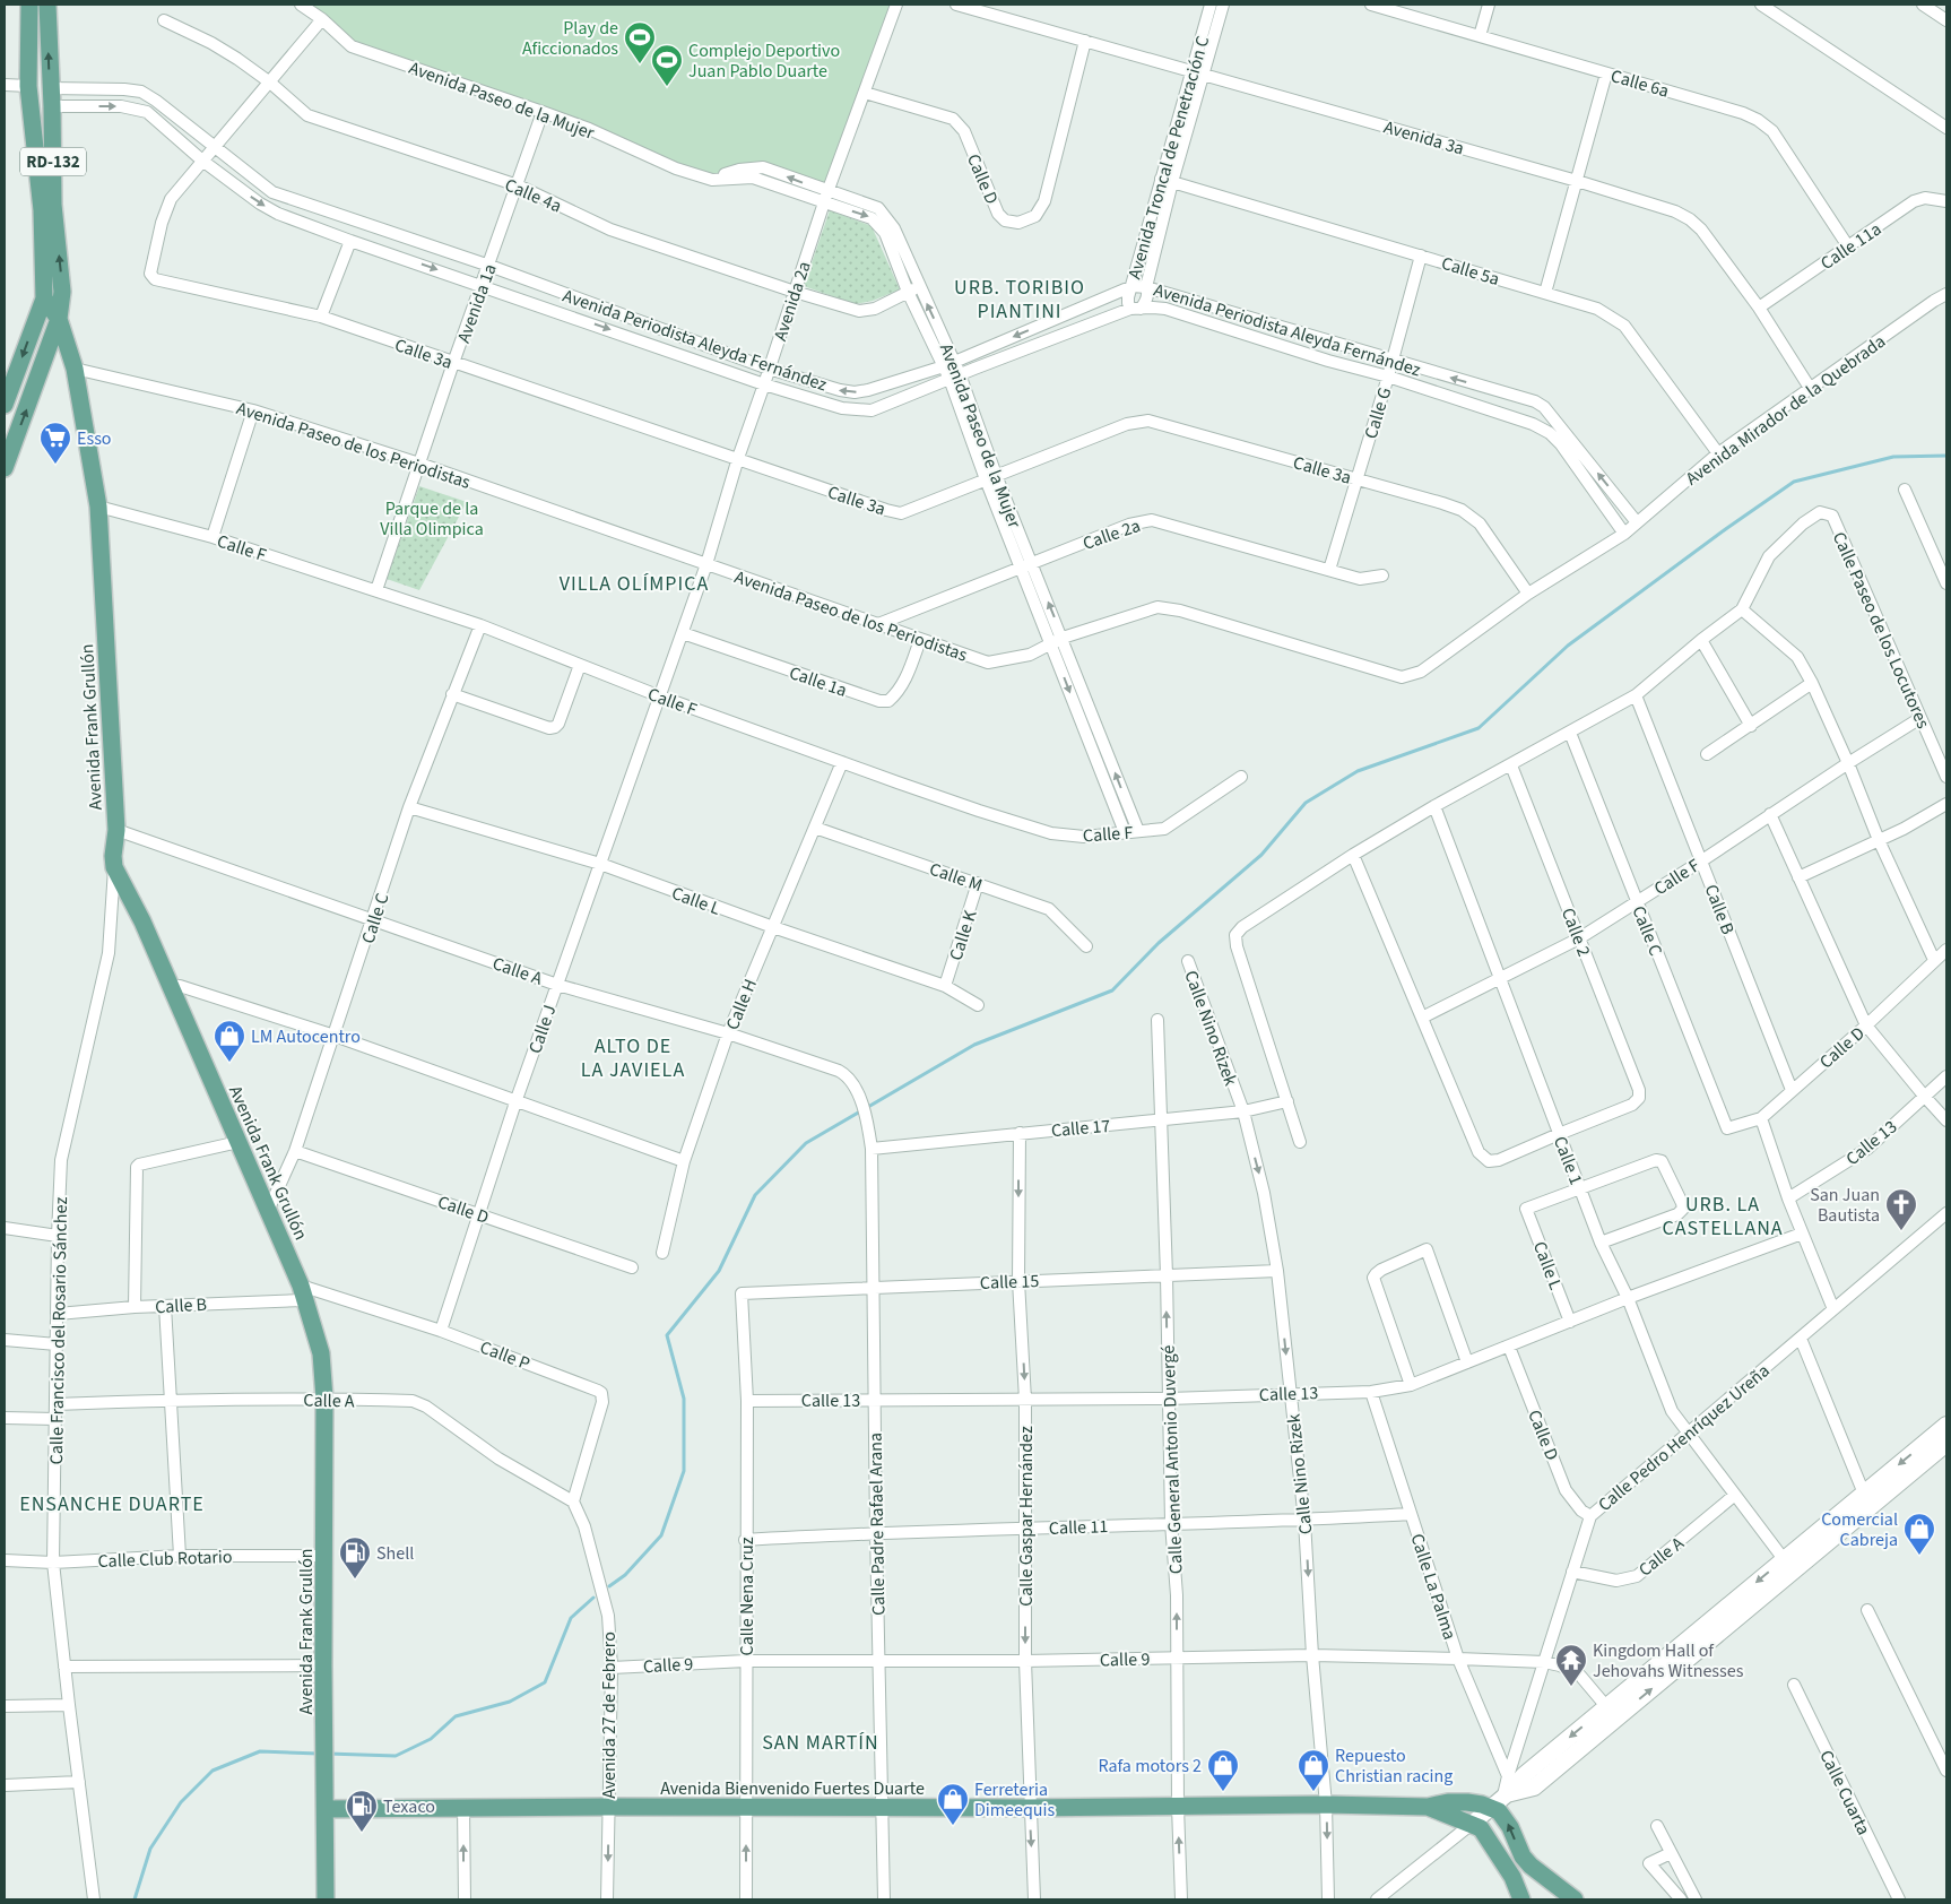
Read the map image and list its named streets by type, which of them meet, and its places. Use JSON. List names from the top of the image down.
{
  "streets": {
    "main road": ["RD-132", "Avenida Frank Grullón", "Avenida Bienvenido Fuertes Duarte"],
    "street": [
      "Calle 6a",
      "Avenida Paseo de la Mujer",
      "Avenida 3a",
      "Avenida Troncal de Penetración C",
      "Calle D",
      "Calle 4a",
      "Calle 11a",
      "Calle 5a",
      "Avenida 2a",
      "Avenida 1a",
      "Avenida Periodista Aleyda Fernández",
      "Calle 3a",
      "Avenida Mirador de la Quebrada",
      "Calle G",
      "Avenida Paseo de los Periodistas",
      "Calle 2a",
      "Calle F",
      "Calle Paseo de los Locutores",
      "Calle 1a",
      "Calle M",
      "Calle L",
      "Calle B",
      "Calle C",
      "Calle 2",
      "Calle K",
      "Calle A",
      "Calle H",
      "Calle Nino Rizek",
      "Calle J",
      "Calle 17",
      "Calle 13",
      "Calle 1",
      "Calle 15",
      "Calle Francisco del Rosario Sánchez",
      "Calle P",
      "Calle Pedro Henríquez Ureña",
      "Calle General Antonio Duvergé",
      "Calle Gaspar Hernández",
      "Calle Padre Rafael Arana",
      "Calle 11",
      "Calle Club Rotario",
      "Calle La Palma",
      "Calle Nena Cruz",
      "Calle 9",
      "Avenida 27 de Febrero",
      "Calle Cuarta"
    ]
  },
  "crossings": [
    ["Calle 6a", "Calle 11a"],
    ["Avenida Paseo de la Mujer", "Calle 4a"],
    ["Avenida Paseo de la Mujer", "Avenida 2a"],
    ["Avenida Paseo de la Mujer", "Avenida 1a"],
    ["Avenida Paseo de la Mujer", "Avenida Periodista Aleyda Fernández"],
    ["Avenida Paseo de la Mujer", "Calle 3a"],
    ["Avenida Paseo de la Mujer", "Avenida Paseo de los Periodistas"],
    ["Avenida Paseo de la Mujer", "Calle 2a"],
    ["Avenida Paseo de la Mujer", "Calle F"],
    ["Avenida 3a", "Avenida Troncal de Penetración C"],
    ["Avenida 3a", "Calle D"],
    ["Avenida 3a", "Calle 11a"],
    ["Avenida 3a", "Avenida Mirador de la Quebrada"],
    ["Avenida Troncal de Penetración C", "Calle 5a"],
    ["Avenida Troncal de Penetración C", "Avenida Periodista Aleyda Fernández"],
    ["RD-132", "Avenida Periodista Aleyda Fernández"],
    ["RD-132", "Avenida Frank Grullón"],
    ["Calle D", "Avenida 2a"],
    ["Calle D", "Calle B"],
    ["Calle D", "Calle C"],
    ["Calle D", "Calle J"],
    ["Calle D", "Calle 13"],
    ["Calle D", "Calle Pedro Henríquez Ureña"],
    ["Calle 4a", "Avenida 2a"],
    ["Calle 4a", "Avenida 1a"],
    ["Calle 5a", "Avenida Mirador de la Quebrada"],
    ["Calle 5a", "Calle G"],
    ["Avenida 2a", "Avenida Periodista Aleyda Fernández"],
    ["Avenida 2a", "Calle 3a"],
    ["Avenida 2a", "Avenida Paseo de los Periodistas"],
    ["Avenida 2a", "Calle F"],
    ["Avenida 2a", "Calle 1a"],
    ["Avenida 2a", "Calle J"],
    ["Avenida 1a", "Avenida Periodista Aleyda Fernández"],
    ["Avenida 1a", "Calle 3a"],
    ["Avenida 1a", "Avenida Paseo de los Periodistas"],
    ["Avenida 1a", "Calle F"],
    ["Avenida Periodista Aleyda Fernández", "Calle 3a"],
    ["Avenida Periodista Aleyda Fernández", "Avenida Mirador de la Quebrada"],
    ["Avenida Periodista Aleyda Fernández", "Calle G"],
    ["Calle 3a", "Avenida Mirador de la Quebrada"],
    ["Calle 3a", "Calle G"],
    ["Avenida Mirador de la Quebrada", "Avenida Paseo de los Periodistas"],
    ["Calle G", "Calle 2a"],
    ["Avenida Paseo de los Periodistas", "Calle 2a"],
    ["Avenida Paseo de los Periodistas", "Calle 1a"],
    ["Avenida Paseo de los Periodistas", "Avenida Frank Grullón"],
    ["Calle F", "Calle Paseo de los Locutores"],
    ["Calle F", "Avenida Frank Grullón"],
    ["Calle F", "Calle B"],
    ["Calle F", "Calle C"],
    ["Calle F", "Calle 2"],
    ["Calle F", "Calle H"],
    ["Calle F", "Calle J"],
    ["Calle F", "Calle 1"],
    ["Avenida Frank Grullón", "Calle B"],
    ["Avenida Frank Grullón", "Calle C"],
    ["Avenida Frank Grullón", "Calle A"],
    ["Avenida Frank Grullón", "Calle Francisco del Rosario Sánchez"],
    ["Avenida Frank Grullón", "Calle P"],
    ["Avenida Frank Grullón", "Calle Club Rotario"],
    ["Avenida Frank Grullón", "Avenida Bienvenido Fuertes Duarte"],
    ["Calle M", "Calle K"],
    ["Calle M", "Calle H"],
    ["Calle L", "Calle C"],
    ["Calle L", "Calle K"],
    ["Calle L", "Calle H"],
    ["Calle L", "Calle J"],
    ["Calle L", "Calle 13"],
    ["Calle L", "Calle 1"],
    ["Calle B", "Calle Francisco del Rosario Sánchez"],
    ["Calle B", "Calle P"],
    ["Calle C", "Calle A"],
    ["Calle 2", "Calle 1"],
    ["Calle A", "Calle H"],
    ["Calle A", "Calle J"],
    ["Calle A", "Calle 17"],
    ["Calle A", "Calle 1"],
    ["Calle A", "Calle Francisco del Rosario Sánchez"],
    ["Calle A", "Calle P"],
    ["Calle A", "Calle Pedro Henríquez Ureña"],
    ["Calle A", "Calle Padre Rafael Arana"],
    ["Calle A", "Avenida 27 de Febrero"],
    ["Calle Nino Rizek", "Calle 17"],
    ["Calle Nino Rizek", "Calle 13"],
    ["Calle Nino Rizek", "Calle 15"],
    ["Calle Nino Rizek", "Calle 11"],
    ["Calle Nino Rizek", "Calle 9"],
    ["Calle Nino Rizek", "Avenida Bienvenido Fuertes Duarte"],
    ["Calle J", "Calle P"],
    ["Calle 17", "Calle General Antonio Duvergé"],
    ["Calle 17", "Calle Gaspar Hernández"],
    ["Calle 17", "Calle Padre Rafael Arana"],
    ["Calle 13", "Calle 1"],
    ["Calle 13", "Calle General Antonio Duvergé"],
    ["Calle 13", "Calle Gaspar Hernández"],
    ["Calle 13", "Calle Padre Rafael Arana"],
    ["Calle 13", "Calle La Palma"],
    ["Calle 13", "Calle Nena Cruz"],
    ["Calle 1", "Calle Pedro Henríquez Ureña"],
    ["Calle 15", "Calle General Antonio Duvergé"],
    ["Calle 15", "Calle Gaspar Hernández"],
    ["Calle 15", "Calle Padre Rafael Arana"],
    ["Calle 15", "Calle Nena Cruz"],
    ["Calle Francisco del Rosario Sánchez", "Calle Club Rotario"],
    ["Calle P", "Avenida 27 de Febrero"],
    ["Calle Pedro Henríquez Ureña", "Calle La Palma"],
    ["Calle Pedro Henríquez Ureña", "Calle 9"],
    ["Calle Pedro Henríquez Ureña", "Avenida Bienvenido Fuertes Duarte"],
    ["Calle General Antonio Duvergé", "Calle 11"],
    ["Calle General Antonio Duvergé", "Calle 9"],
    ["Calle General Antonio Duvergé", "Avenida Bienvenido Fuertes Duarte"],
    ["Calle Gaspar Hernández", "Calle 11"],
    ["Calle Gaspar Hernández", "Calle 9"],
    ["Calle Gaspar Hernández", "Avenida Bienvenido Fuertes Duarte"],
    ["Calle Padre Rafael Arana", "Calle 11"],
    ["Calle Padre Rafael Arana", "Calle 9"],
    ["Calle Padre Rafael Arana", "Avenida Bienvenido Fuertes Duarte"],
    ["Calle 11", "Calle La Palma"],
    ["Calle 11", "Calle Nena Cruz"],
    ["Calle La Palma", "Calle 9"],
    ["Calle Nena Cruz", "Calle 9"],
    ["Calle Nena Cruz", "Avenida Bienvenido Fuertes Duarte"],
    ["Calle 9", "Avenida 27 de Febrero"],
    ["Avenida 27 de Febrero", "Avenida Bienvenido Fuertes Duarte"]
  ],
  "one_way": ["Calle Nino Rizek", "Calle General Antonio Duvergé", "Calle Gaspar Hernández"],
  "districts": [
    "URB. TORIBIO PIANTINI",
    "VILLA OLÍMPICA",
    "ALTO DE LA JAVIELA",
    "URB. LA CASTELLANA",
    "ENSANCHE DUARTE",
    "SAN MARTÍN"
  ],
  "parks": ["Parque de la Villa Olimpica"],
  "places": {
    "sports": ["Play de Aficcionados", "Complejo Deportivo Juan Pablo Duarte"],
    "supermarket": ["Esso"],
    "shop": [
      "LM Autocentro",
      "Comercial Cabreja",
      "Rafa motors 2",
      "Repuesto Christian racing",
      "Ferreteria Dimeequis"
    ],
    "church": ["San Juan Bautista"],
    "fuel station": ["Shell", "Texaco"],
    "temple": ["Kingdom Hall of Jehovahs Witnesses"]
  }
}
